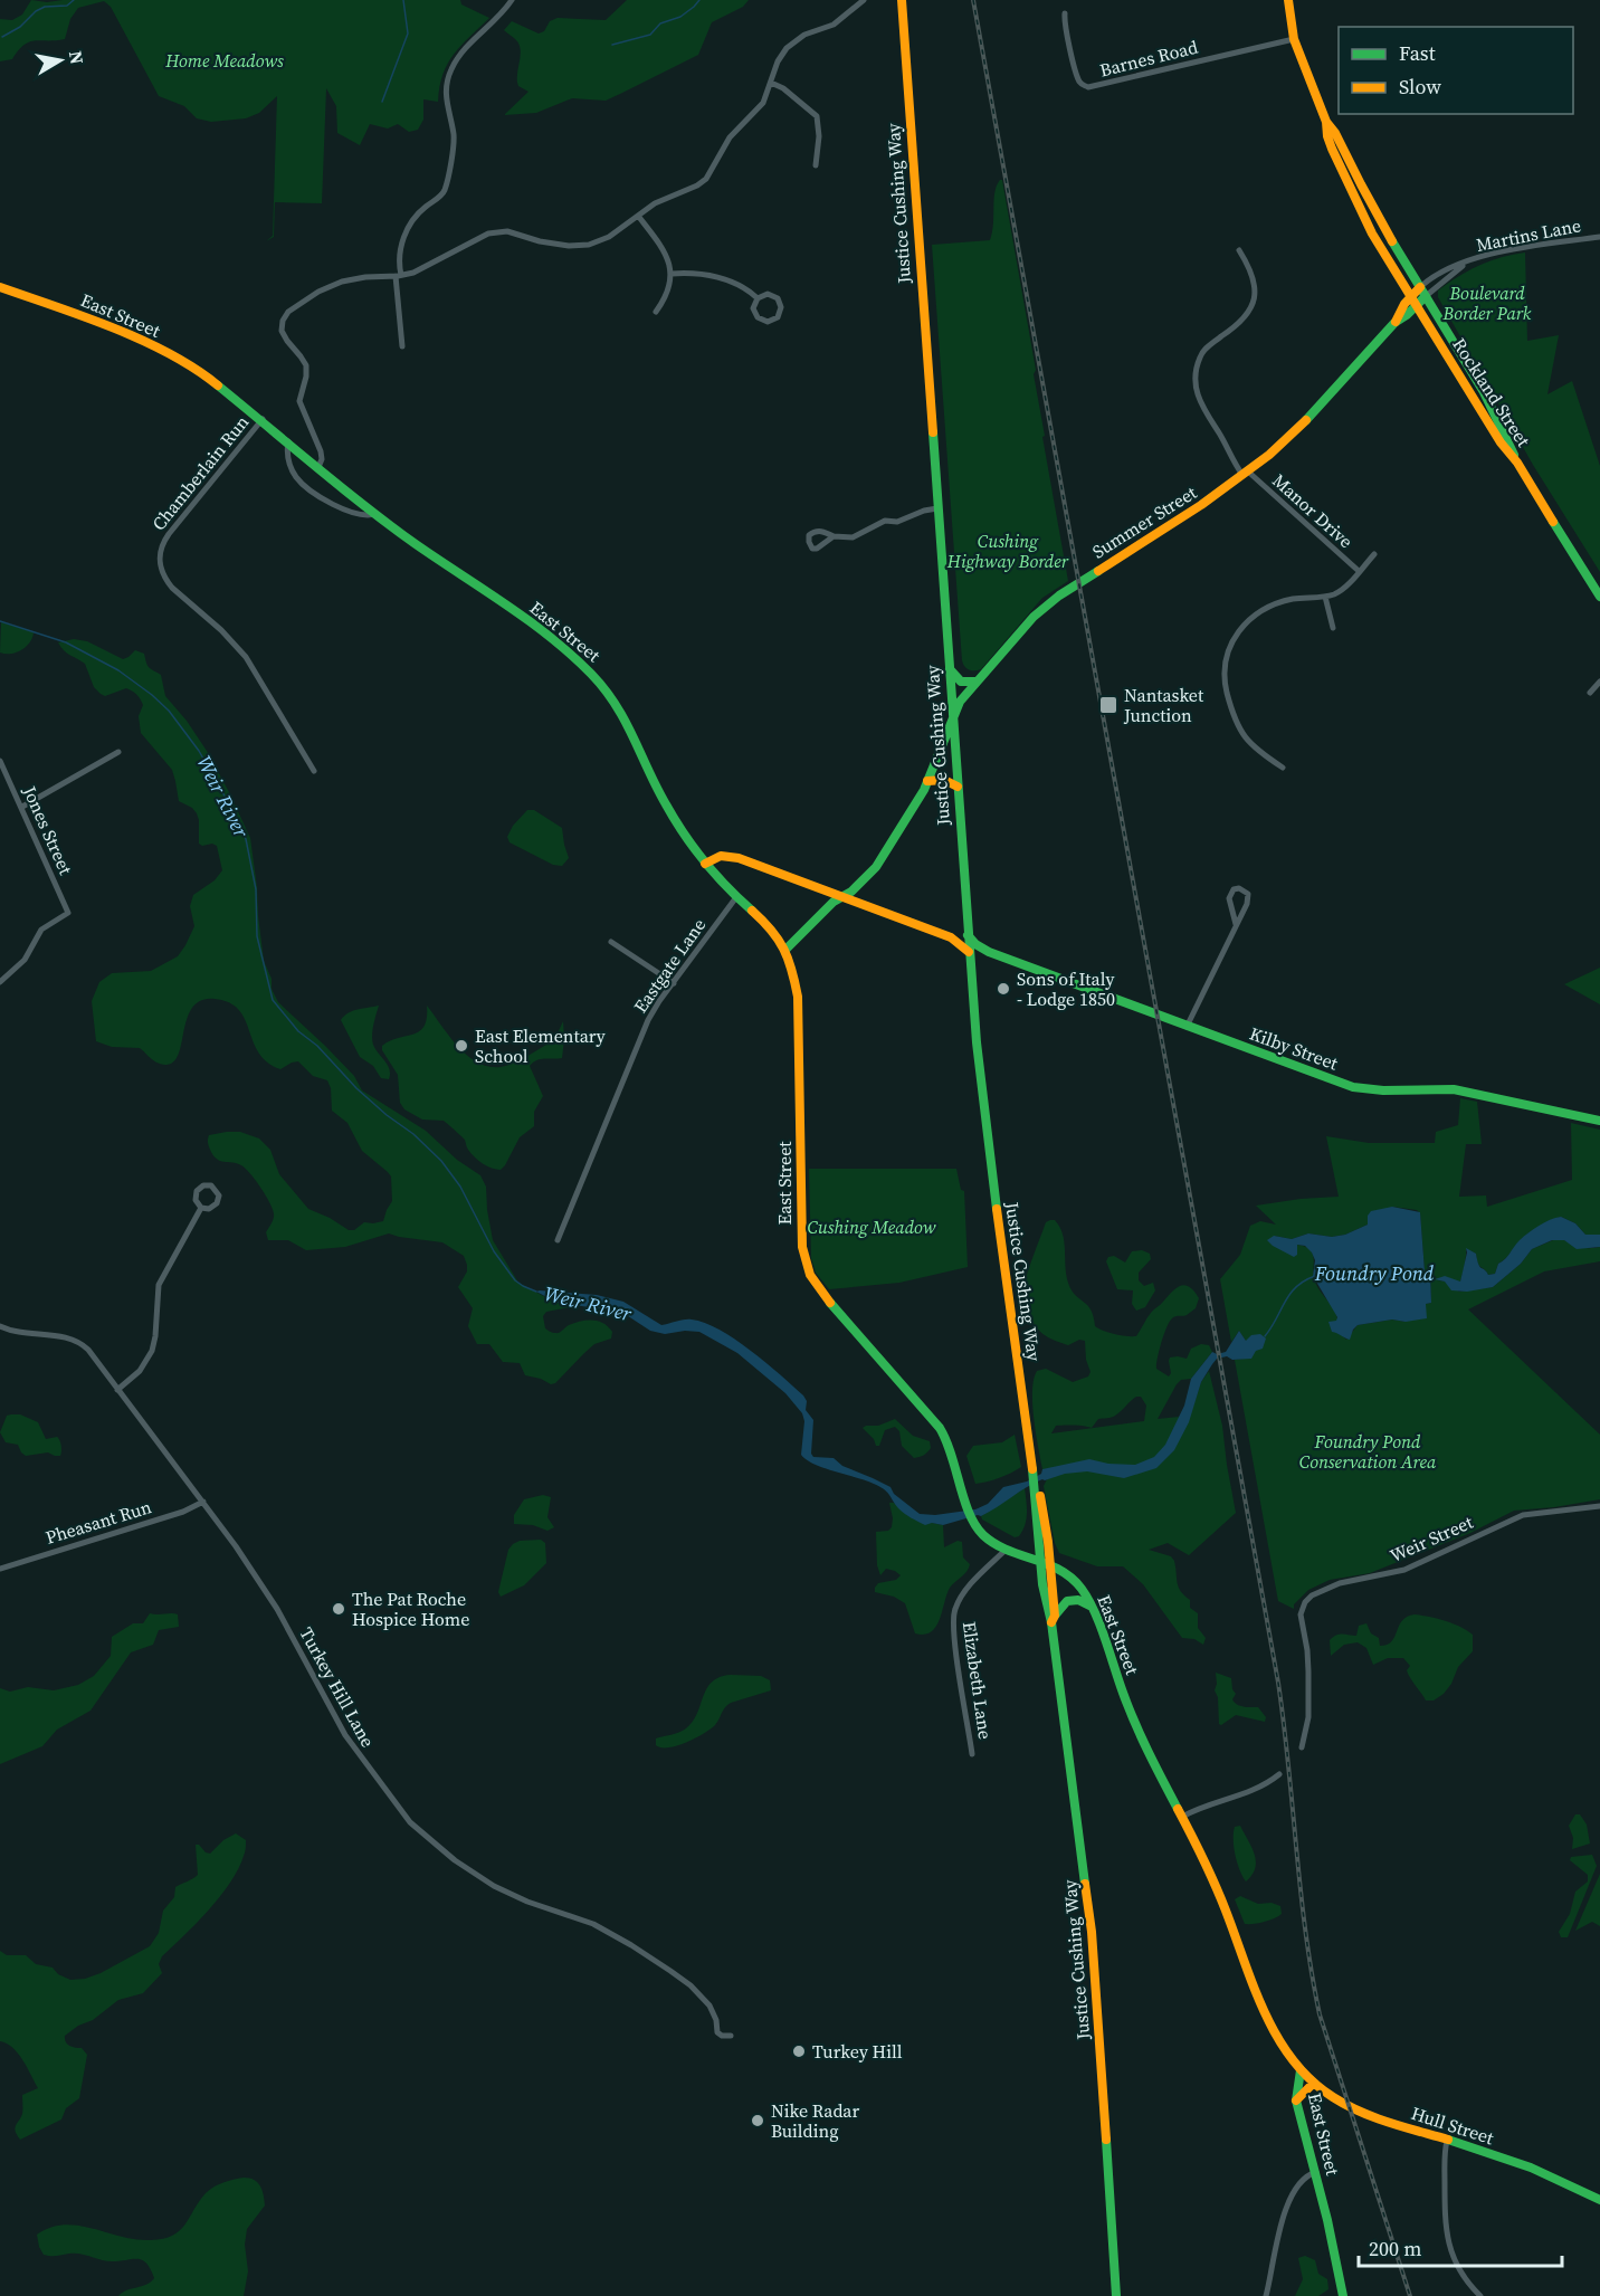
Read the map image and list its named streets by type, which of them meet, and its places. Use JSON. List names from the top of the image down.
{
  "streets": {
    "main road": [
      "Justice Cushing Way",
      "East Street",
      "Rockland Street",
      "Summer Street",
      "Kilby Street",
      "Hull Street"
    ],
    "street": [
      "Barnes Road",
      "Martins Lane",
      "Chamberlain Run",
      "Manor Drive",
      "Jones Street",
      "Eastgate Lane",
      "Pheasant Run",
      "Weir Street",
      "Elizabeth Lane",
      "Turkey Hill Lane"
    ]
  },
  "crossings": [
    ["Justice Cushing Way", "East Street"],
    ["Justice Cushing Way", "Summer Street"],
    ["Justice Cushing Way", "Kilby Street"],
    ["Martins Lane", "Rockland Street"],
    ["Martins Lane", "Summer Street"],
    ["East Street", "Chamberlain Run"],
    ["East Street", "Summer Street"],
    ["East Street", "Eastgate Lane"],
    ["East Street", "Elizabeth Lane"],
    ["East Street", "Hull Street"],
    ["Rockland Street", "Summer Street"],
    ["Manor Drive", "Summer Street"],
    ["Pheasant Run", "Turkey Hill Lane"]
  ],
  "water": ["Weir River", "Foundry Pond"],
  "parks": [
    "Home Meadows",
    "Boulevard Border Park",
    "Cushing Highway Border",
    "Cushing Meadow",
    "Foundry Pond Conservation Area"
  ],
  "places": {
    "transit": ["Nantasket Junction"],
    "other": [
      "Sons of Italy - Lodge 1850",
      "East Elementary School",
      "The Pat Roche Hospice Home",
      "Turkey Hill",
      "Nike Radar Building"
    ]
  },
  "legend": ["Fast", "Slow"],
  "scale_bar": "200 m",
  "north": "right"
}
